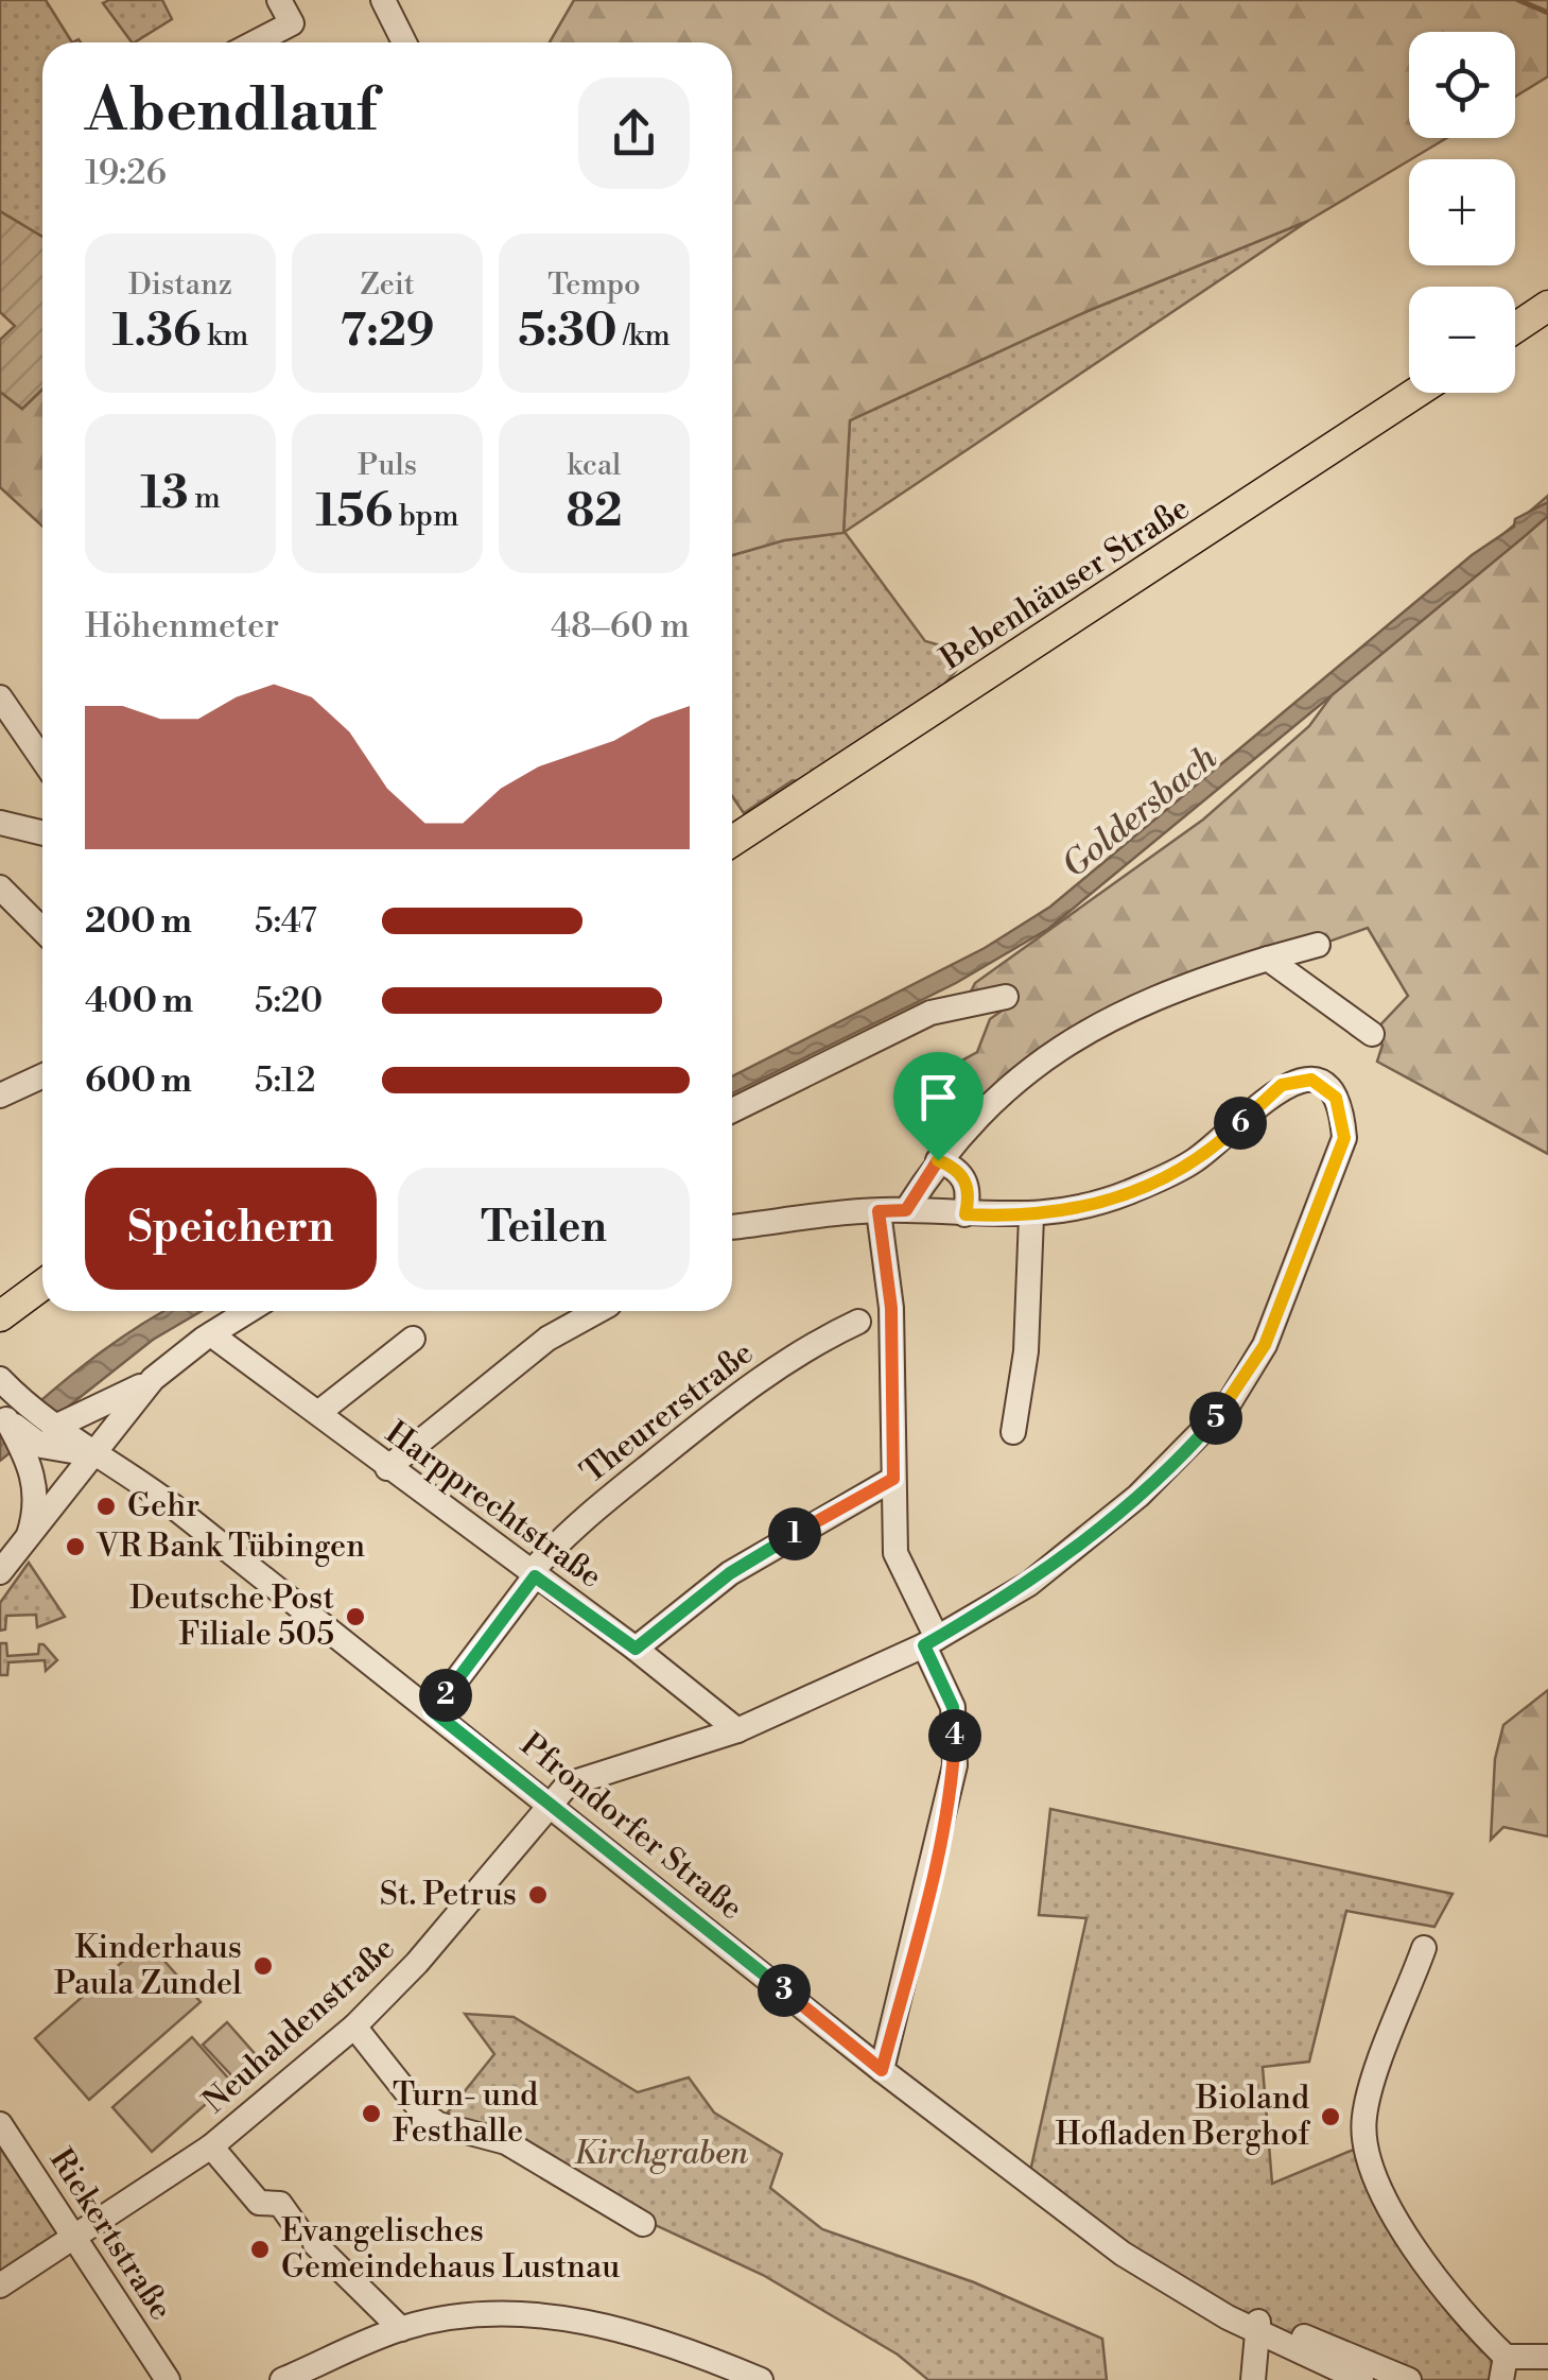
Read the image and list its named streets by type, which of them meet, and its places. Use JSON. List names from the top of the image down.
{
  "streets": {
    "main road": ["Bebenhäuser Straße"],
    "street": [
      "Theurerstraße",
      "Harpprechtstraße",
      "Pfrondorfer Straße",
      "Neuhaldenstraße",
      "Riekertstraße"
    ]
  },
  "crossings": [
    ["Theurerstraße", "Harpprechtstraße"],
    ["Theurerstraße", "Pfrondorfer Straße"],
    ["Harpprechtstraße", "Neuhaldenstraße"],
    ["Pfrondorfer Straße", "Neuhaldenstraße"],
    ["Neuhaldenstraße", "Riekertstraße"]
  ],
  "water": ["Goldersbach"],
  "parks": ["Kirchgraben"],
  "places": [
    "Gehr",
    "VR Bank Tübingen",
    "Deutsche Post Filiale 505",
    "St. Petrus",
    "Kinderhaus Paula Zundel",
    "Turn- und Festhalle",
    "Bioland Hofladen Berghof",
    "Evangelisches Gemeindehaus Lustnau"
  ],
  "page": {
    "map_buttons": ["+", "−"],
    "heading": ["Abendlauf", "19:26"],
    "stats": [
      ["Distanz", "1.36 km"],
      ["Zeit", "7:29"],
      ["Tempo", "5:30 /km"],
      ["13 m"],
      ["Puls", "156 bpm"],
      ["kcal", "82"]
    ],
    "chart": ["Höhenmeter", "48–60 m"],
    "list": [
      {
        "name": "200 m",
        "note": "5:47"
      },
      {
        "name": "400 m",
        "note": "5:20"
      },
      {
        "name": "600 m",
        "note": "5:12"
      }
    ],
    "pins": [
      "6",
      "5",
      "1",
      "2",
      "4",
      "3"
    ],
    "buttons": ["Speichern", "Teilen"]
  }
}
